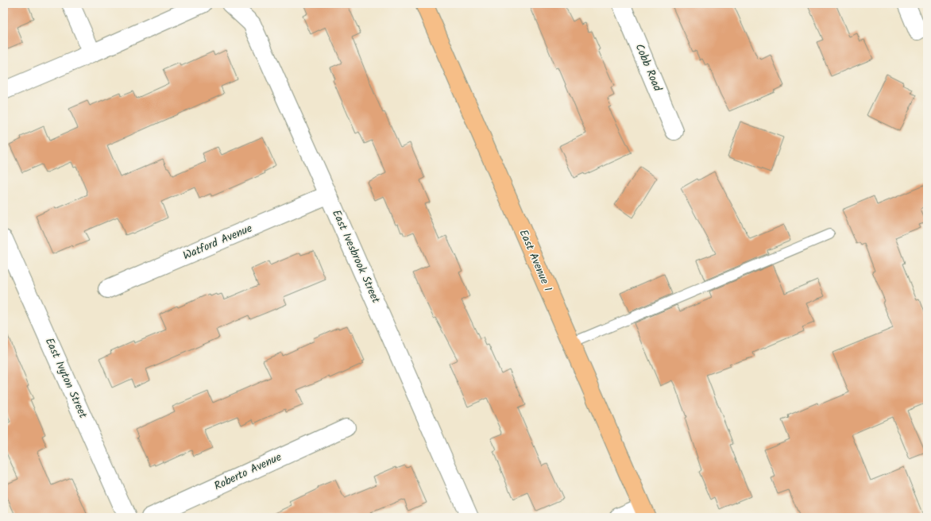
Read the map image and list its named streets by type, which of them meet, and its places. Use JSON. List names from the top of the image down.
{
  "streets": {
    "main road": ["East Avenue I"],
    "street": [
      "Cobb Road",
      "Watford Avenue",
      "East Ivesbrook Street",
      "East Ivyton Street",
      "Roberto Avenue"
    ]
  },
  "crossings": [
    ["Watford Avenue", "East Ivesbrook Street"]
  ]
}
